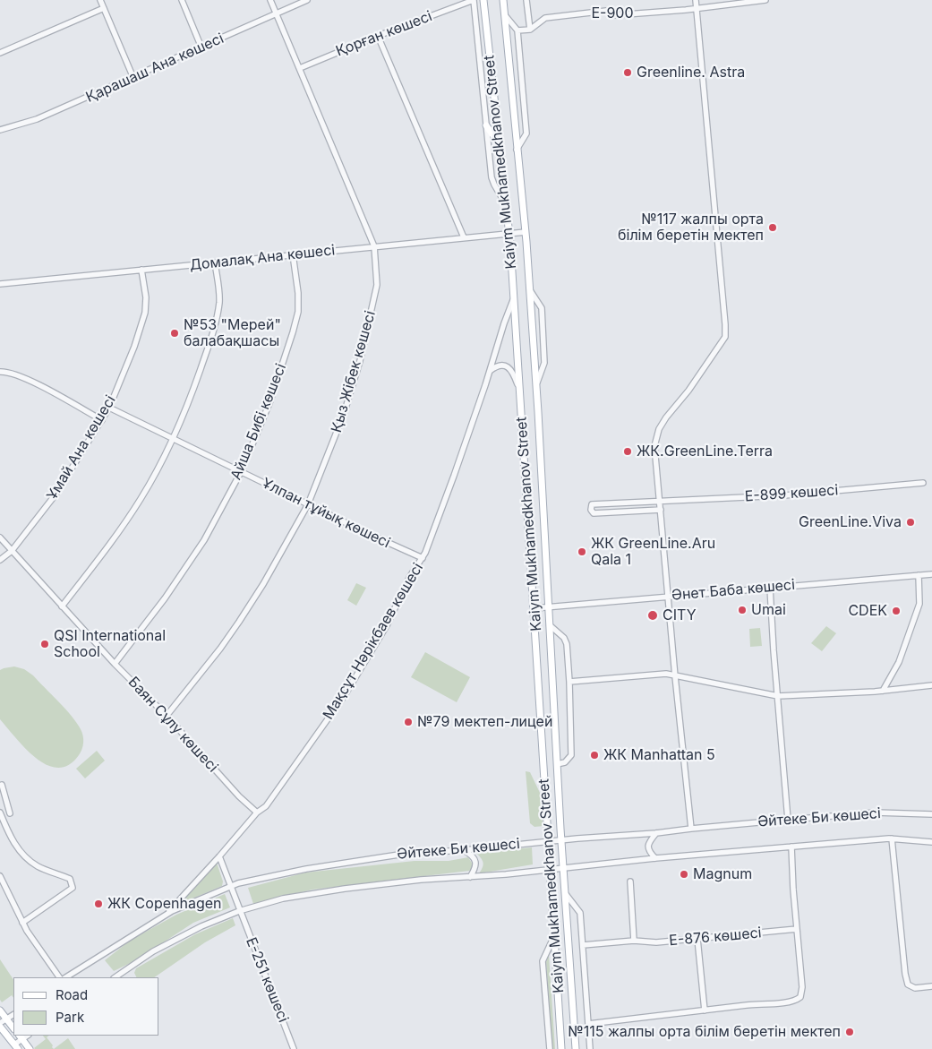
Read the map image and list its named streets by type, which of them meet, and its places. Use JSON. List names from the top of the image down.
{
  "streets": {
    "main road": ["Kaiym Mukhamedkhanov Street"],
    "street": [
      "E-900",
      "Қорған көшесі",
      "Қарашаш Ана көшесі",
      "Домалақ Ана көшесі",
      "Қыз Жібек көшесі",
      "Айша Бибі көшесі",
      "Ұмай Ана көшесі",
      "Е-899 көшесі",
      "Ұлпан тұйық көшесі",
      "Әнет Баба көшесі",
      "Мақсұт Нәрікбаев көшесі",
      "Баян Сұлу көшесі",
      "Әйтеке Би көшесі",
      "Е-876 көшесі",
      "Е-251 көшесі"
    ]
  },
  "crossings": [
    ["Қорған көшесі", "Kaiym Mukhamedkhanov Street"],
    ["Қорған көшесі", "Қыз Жібек көшесі"],
    ["Қарашаш Ана көшесі", "Қыз Жібек көшесі"],
    ["Kaiym Mukhamedkhanov Street", "Домалақ Ана көшесі"],
    ["Kaiym Mukhamedkhanov Street", "Әнет Баба көшесі"],
    ["Kaiym Mukhamedkhanov Street", "Мақсұт Нәрікбаев көшесі"],
    ["Kaiym Mukhamedkhanov Street", "Әйтеке Би көшесі"],
    ["Домалақ Ана көшесі", "Қыз Жібек көшесі"],
    ["Домалақ Ана көшесі", "Айша Бибі көшесі"],
    ["Домалақ Ана көшесі", "Ұмай Ана көшесі"],
    ["Қыз Жібек көшесі", "Ұлпан тұйық көшесі"],
    ["Қыз Жібек көшесі", "Баян Сұлу көшесі"],
    ["Айша Бибі көшесі", "Ұлпан тұйық көшесі"],
    ["Айша Бибі көшесі", "Баян Сұлу көшесі"],
    ["Ұмай Ана көшесі", "Ұлпан тұйық көшесі"],
    ["Ұмай Ана көшесі", "Баян Сұлу көшесі"],
    ["Ұлпан тұйық көшесі", "Мақсұт Нәрікбаев көшесі"],
    ["Мақсұт Нәрікбаев көшесі", "Баян Сұлу көшесі"],
    ["Мақсұт Нәрікбаев көшесі", "Әйтеке Би көшесі"],
    ["Мақсұт Нәрікбаев көшесі", "Е-251 көшесі"],
    ["Әйтеке Би көшесі", "Е-251 көшесі"]
  ],
  "places": [
    "Greenline. Astra",
    "№117 жалпы орта білім беретін мектеп",
    "№53 \"Мерей\" балабақшасы",
    "ЖК.GreenLine.Terra",
    "GreenLine.Viva",
    "ЖК GreenLine.Aru Qala 1",
    "Umai",
    "CDEK",
    "CITY",
    "QSI International School",
    "№79 мектеп-лицей",
    "ЖК Manhattan 5",
    "Magnum",
    "ЖК Copenhagen",
    "№115 жалпы орта білім беретін мектеп"
  ],
  "legend": ["Road", "Park"]
}
